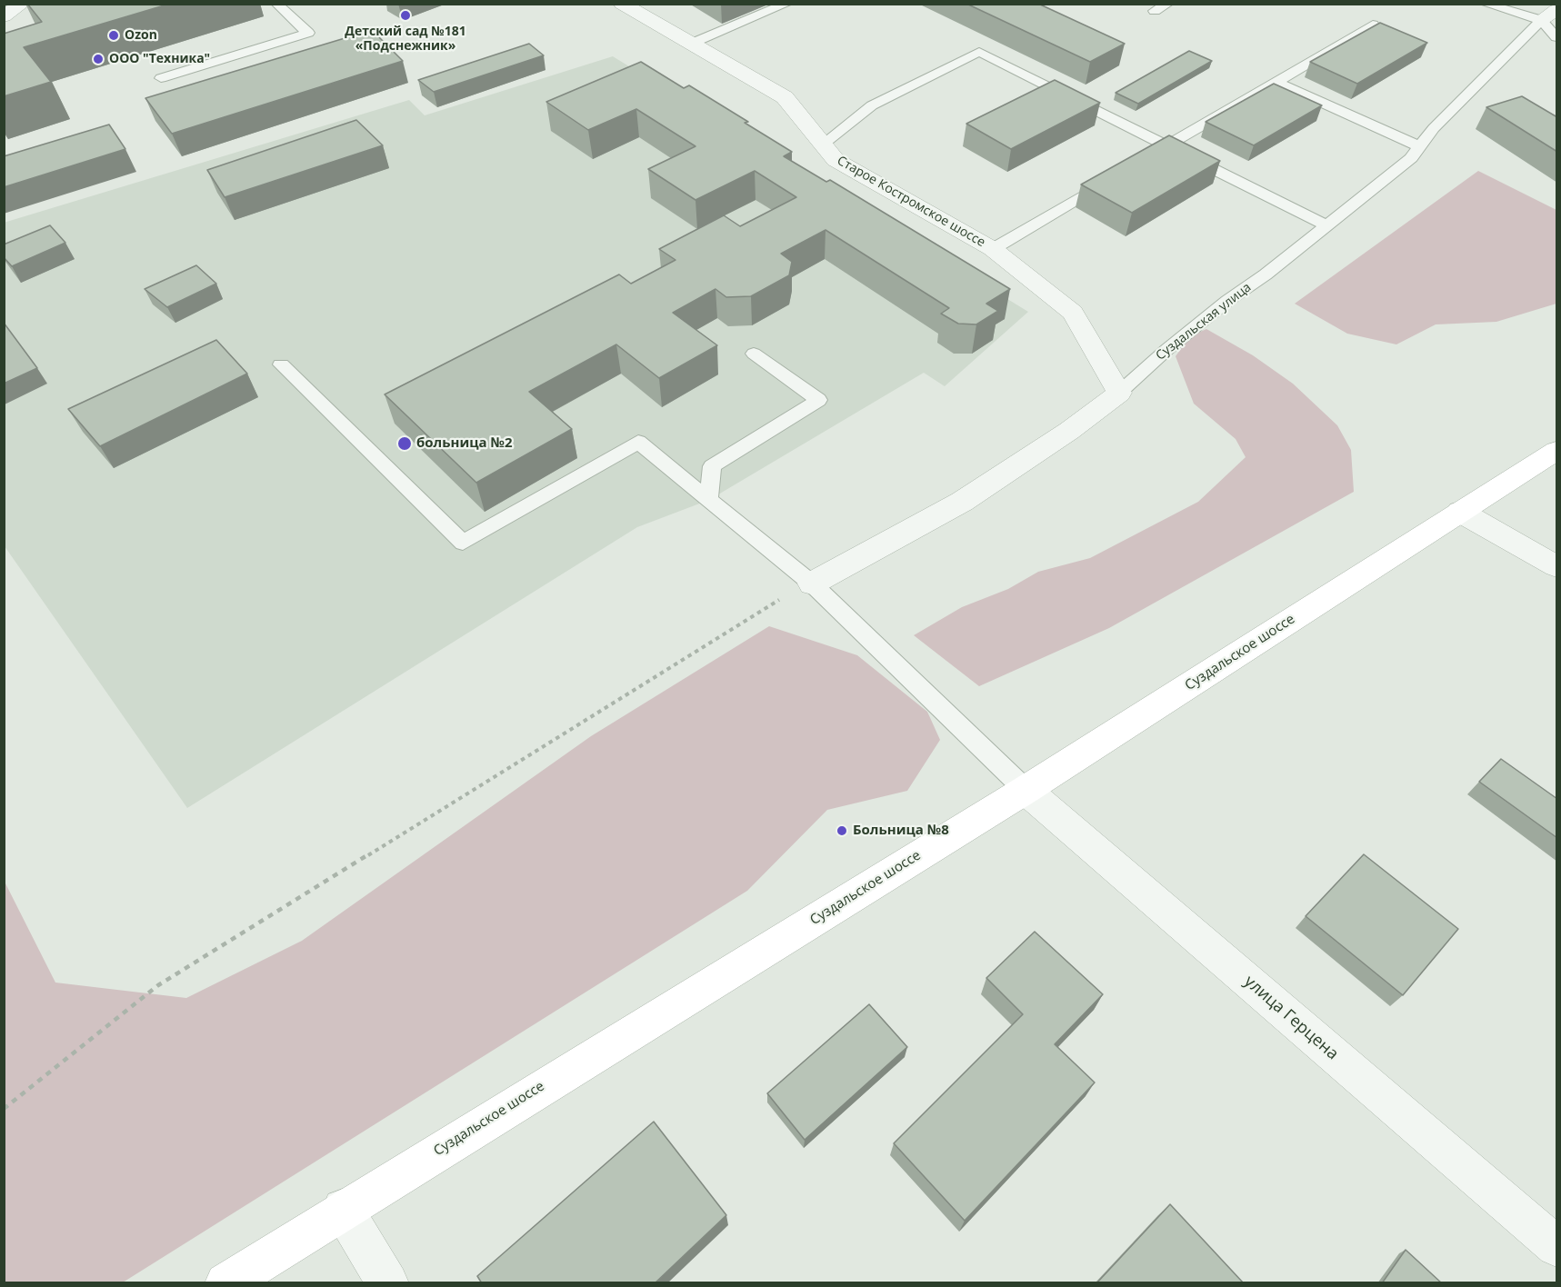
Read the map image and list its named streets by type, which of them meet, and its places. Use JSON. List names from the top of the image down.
{
  "streets": {
    "main road": ["Суздальское шоссе"],
    "street": ["Старое Костромское шоссе", "Суздальская улица", "улица Герцена"]
  },
  "crossings": [
    ["Старое Костромское шоссе", "Суздальская улица"],
    ["Суздальское шоссе", "улица Герцена"]
  ],
  "places": [
    "Детский сад №181 «Подснежник»",
    "Ozon",
    "ООО \"Техника\"",
    "больница №2",
    "Больница №8"
  ]
}
